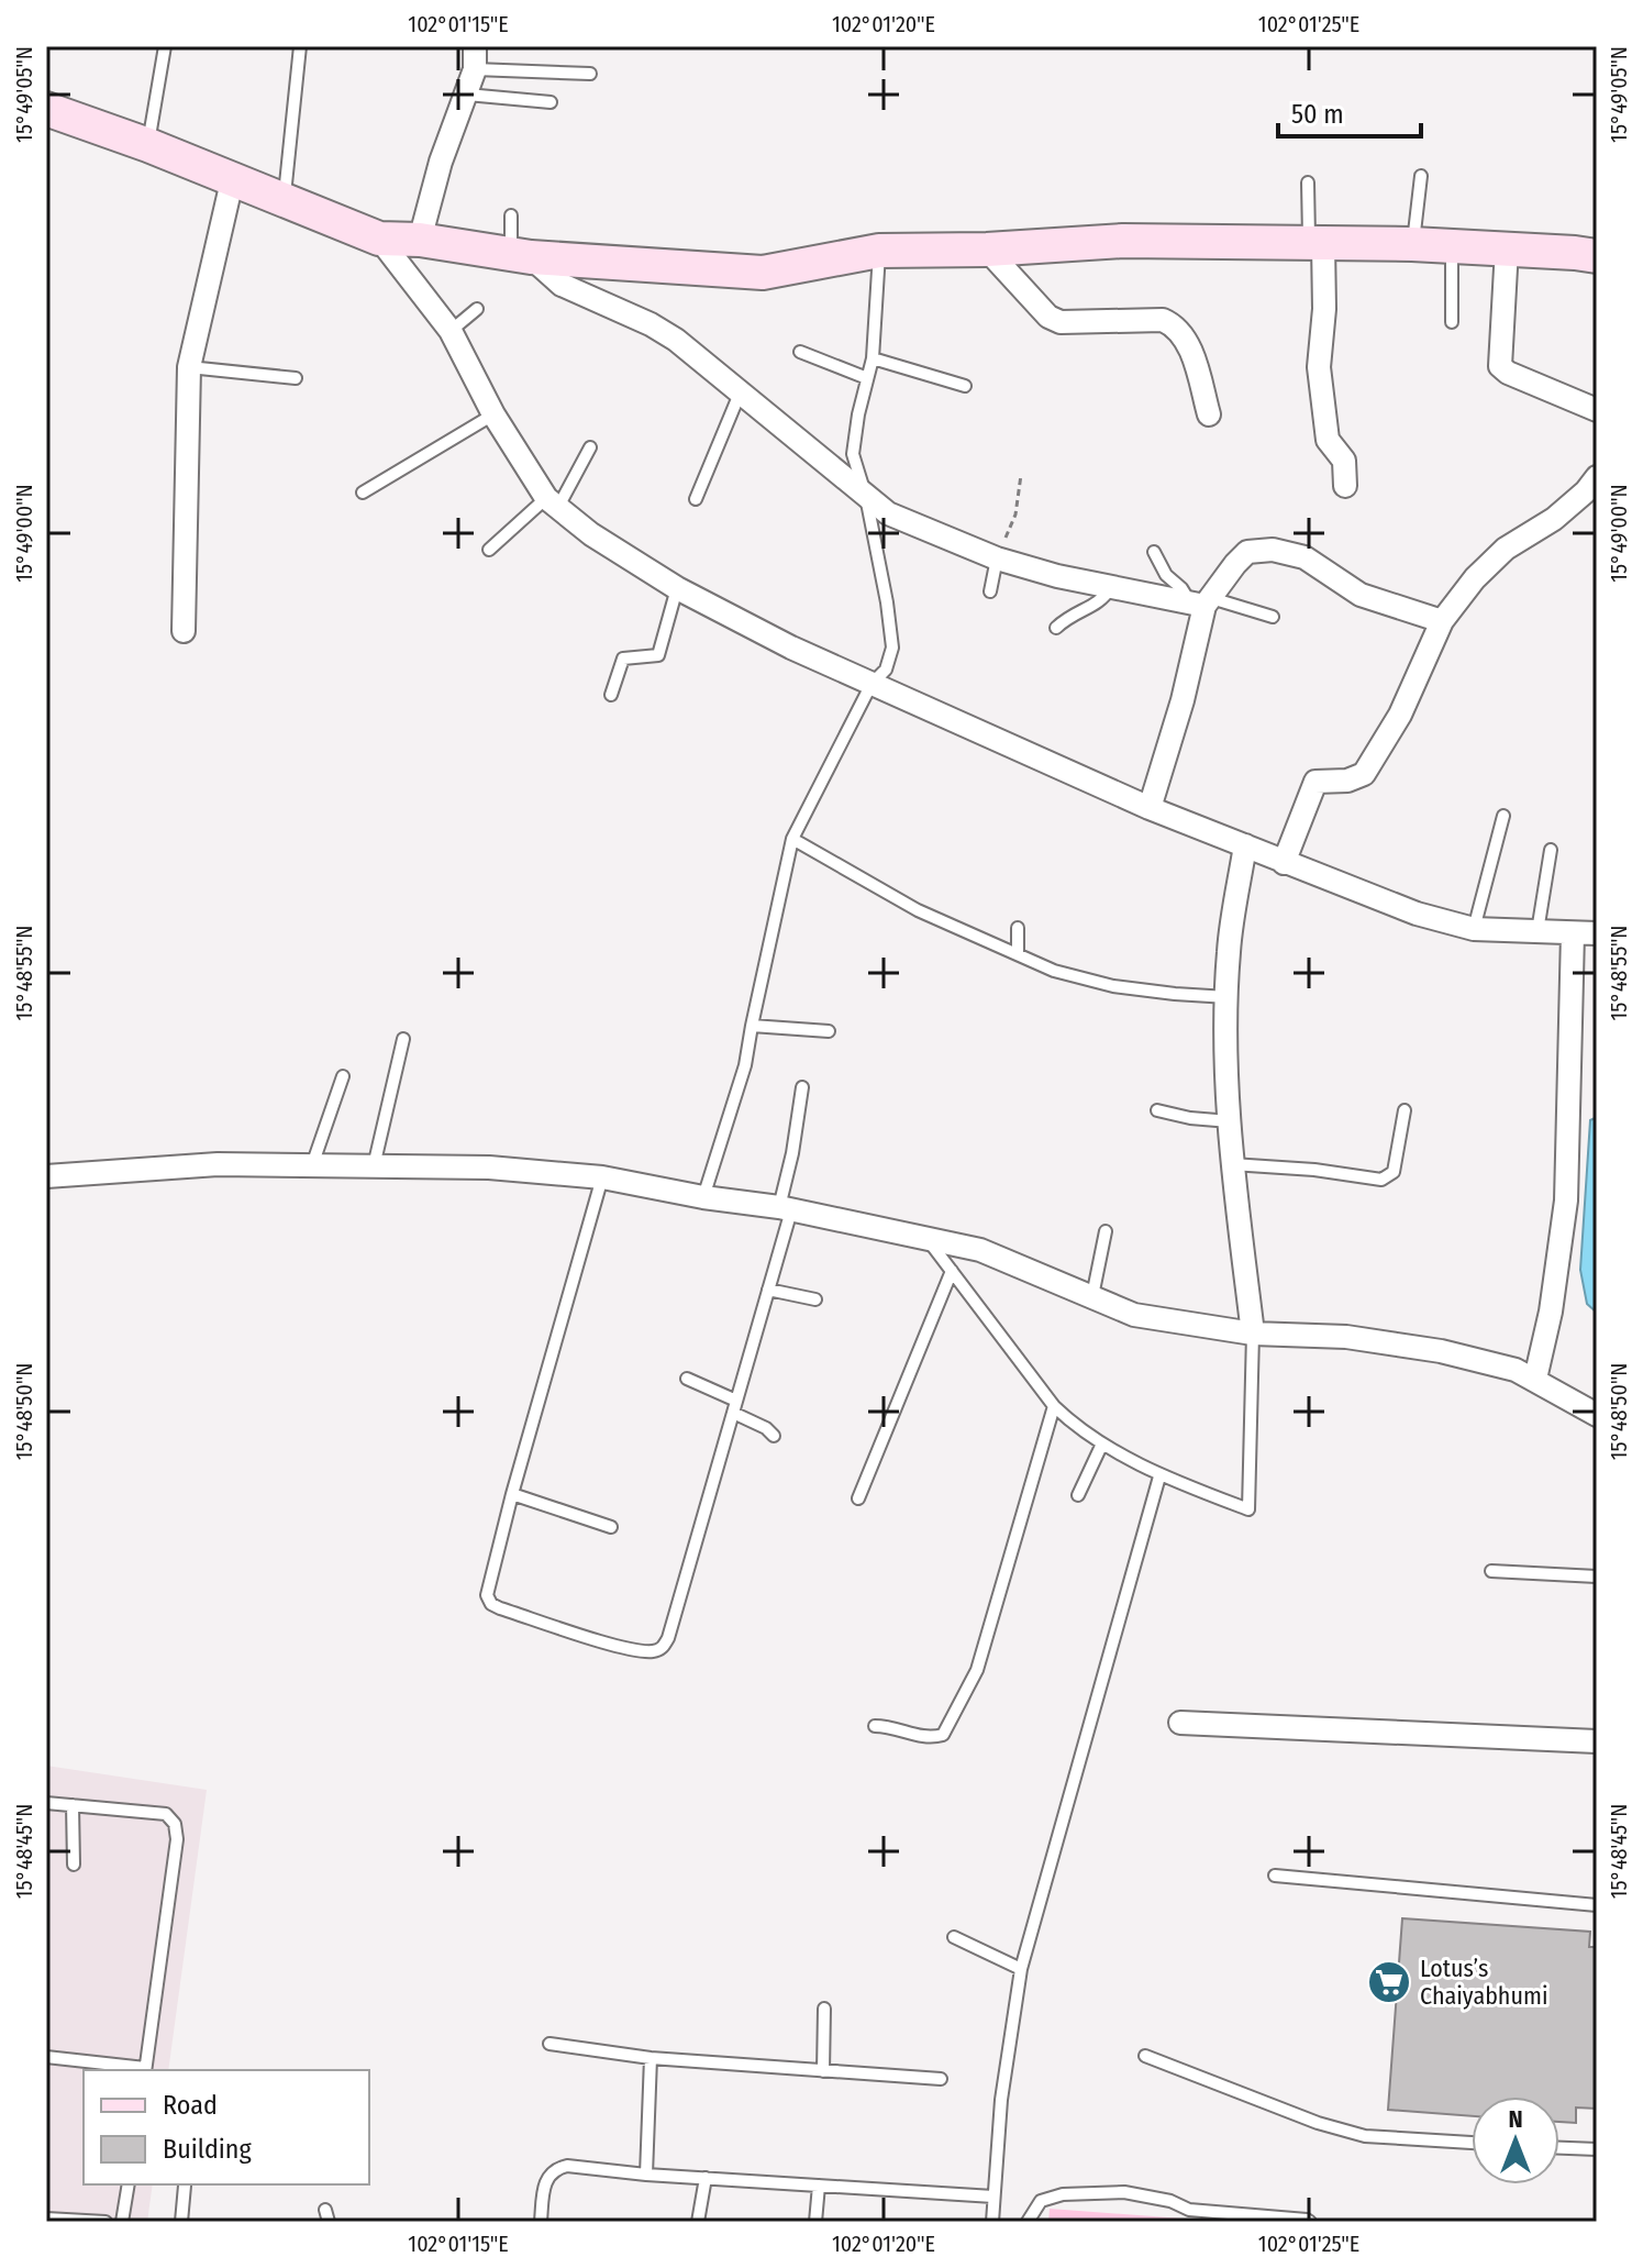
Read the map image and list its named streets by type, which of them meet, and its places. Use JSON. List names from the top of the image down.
{
  "places": {
    "supermarket": ["Lotus’s Chaiyabhumi"]
  },
  "legend": ["Road", "Building"],
  "scale_bar": "50 m",
  "north": "top",
  "coordinates": [
    "102°01'15\"E",
    "102°01'20\"E",
    "102°01'25\"E",
    "15°49'05\"N",
    "15°49'00\"N",
    "15°48'55\"N",
    "15°48'50\"N",
    "15°48'45\"N"
  ]
}
